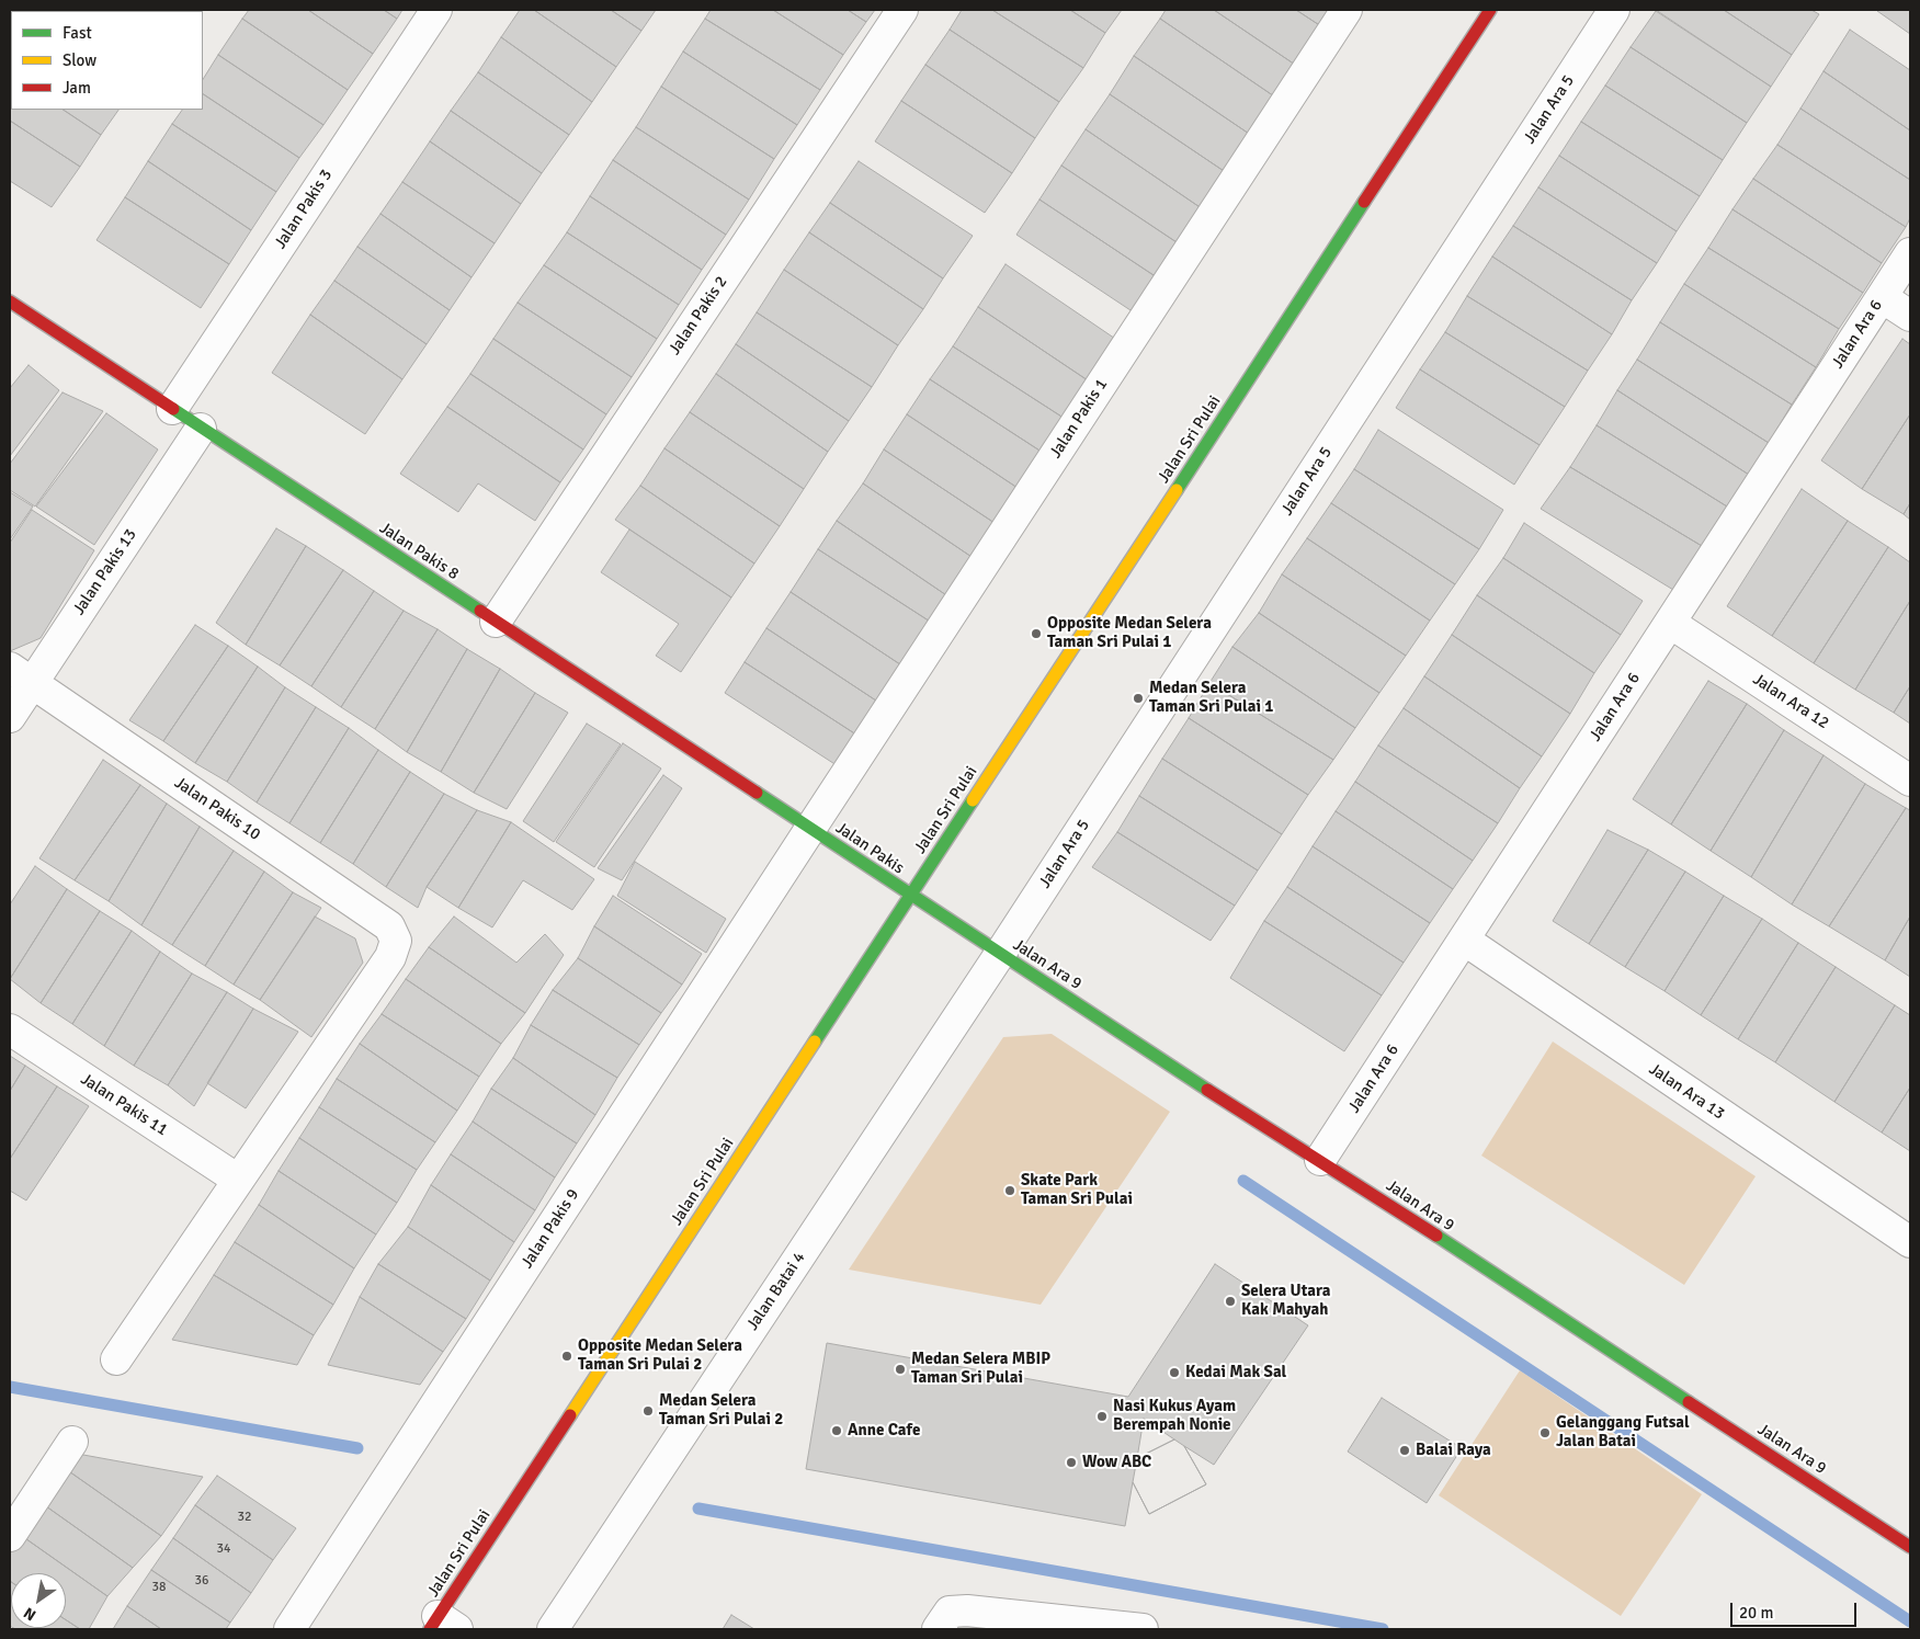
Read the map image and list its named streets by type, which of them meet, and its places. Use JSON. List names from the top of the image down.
{
  "streets": {
    "street": [
      "Jalan Ara 5",
      "Jalan Pakis 3",
      "Jalan Pakis 2",
      "Jalan Ara 6",
      "Jalan Pakis 1",
      "Jalan Sri Pulai",
      "Jalan Pakis 8",
      "Jalan Pakis 13",
      "Jalan Ara 12",
      "Jalan Pakis 10",
      "Jalan Pakis",
      "Jalan Ara 9",
      "Jalan Ara 13",
      "Jalan Pakis 11",
      "Jalan Pakis 9",
      "Jalan Batai 4"
    ]
  },
  "crossings": [
    ["Jalan Ara 5", "Jalan Ara 9"],
    ["Jalan Ara 5", "Jalan Batai 4"],
    ["Jalan Pakis 3", "Jalan Pakis 8"],
    ["Jalan Pakis 2", "Jalan Pakis 8"],
    ["Jalan Ara 6", "Jalan Ara 12"],
    ["Jalan Ara 6", "Jalan Ara 9"],
    ["Jalan Ara 6", "Jalan Ara 13"],
    ["Jalan Pakis 1", "Jalan Pakis 8"],
    ["Jalan Pakis 1", "Jalan Pakis"],
    ["Jalan Pakis 1", "Jalan Pakis 9"],
    ["Jalan Sri Pulai", "Jalan Pakis"],
    ["Jalan Sri Pulai", "Jalan Ara 9"],
    ["Jalan Pakis 8", "Jalan Pakis 13"],
    ["Jalan Pakis 8", "Jalan Pakis"],
    ["Jalan Pakis 8", "Jalan Pakis 9"],
    ["Jalan Pakis 13", "Jalan Pakis 10"],
    ["Jalan Pakis 10", "Jalan Pakis 11"],
    ["Jalan Pakis", "Jalan Ara 9"],
    ["Jalan Pakis", "Jalan Pakis 9"],
    ["Jalan Ara 9", "Jalan Batai 4"]
  ],
  "places": [
    "Opposite Medan Selera Taman Sri Pulai 1",
    "Medan Selera Taman Sri Pulai 1",
    "Skate Park Taman Sri Pulai",
    "Selera Utara Kak Mahyah",
    "Opposite Medan Selera Taman Sri Pulai 2",
    "Medan Selera MBIP Taman Sri Pulai",
    "Kedai Mak Sal",
    "Medan Selera Taman Sri Pulai 2",
    "Nasi Kukus Ayam Berempah Nonie",
    "Anne Cafe",
    "Gelanggang Futsal Jalan Batai",
    "Balai Raya",
    "Wow ABC"
  ],
  "house_numbers": [
    "32",
    "34",
    "36",
    "38"
  ],
  "legend": ["Fast", "Slow", "Jam"],
  "scale_bar": "20 m",
  "north": "bottom left"
}
